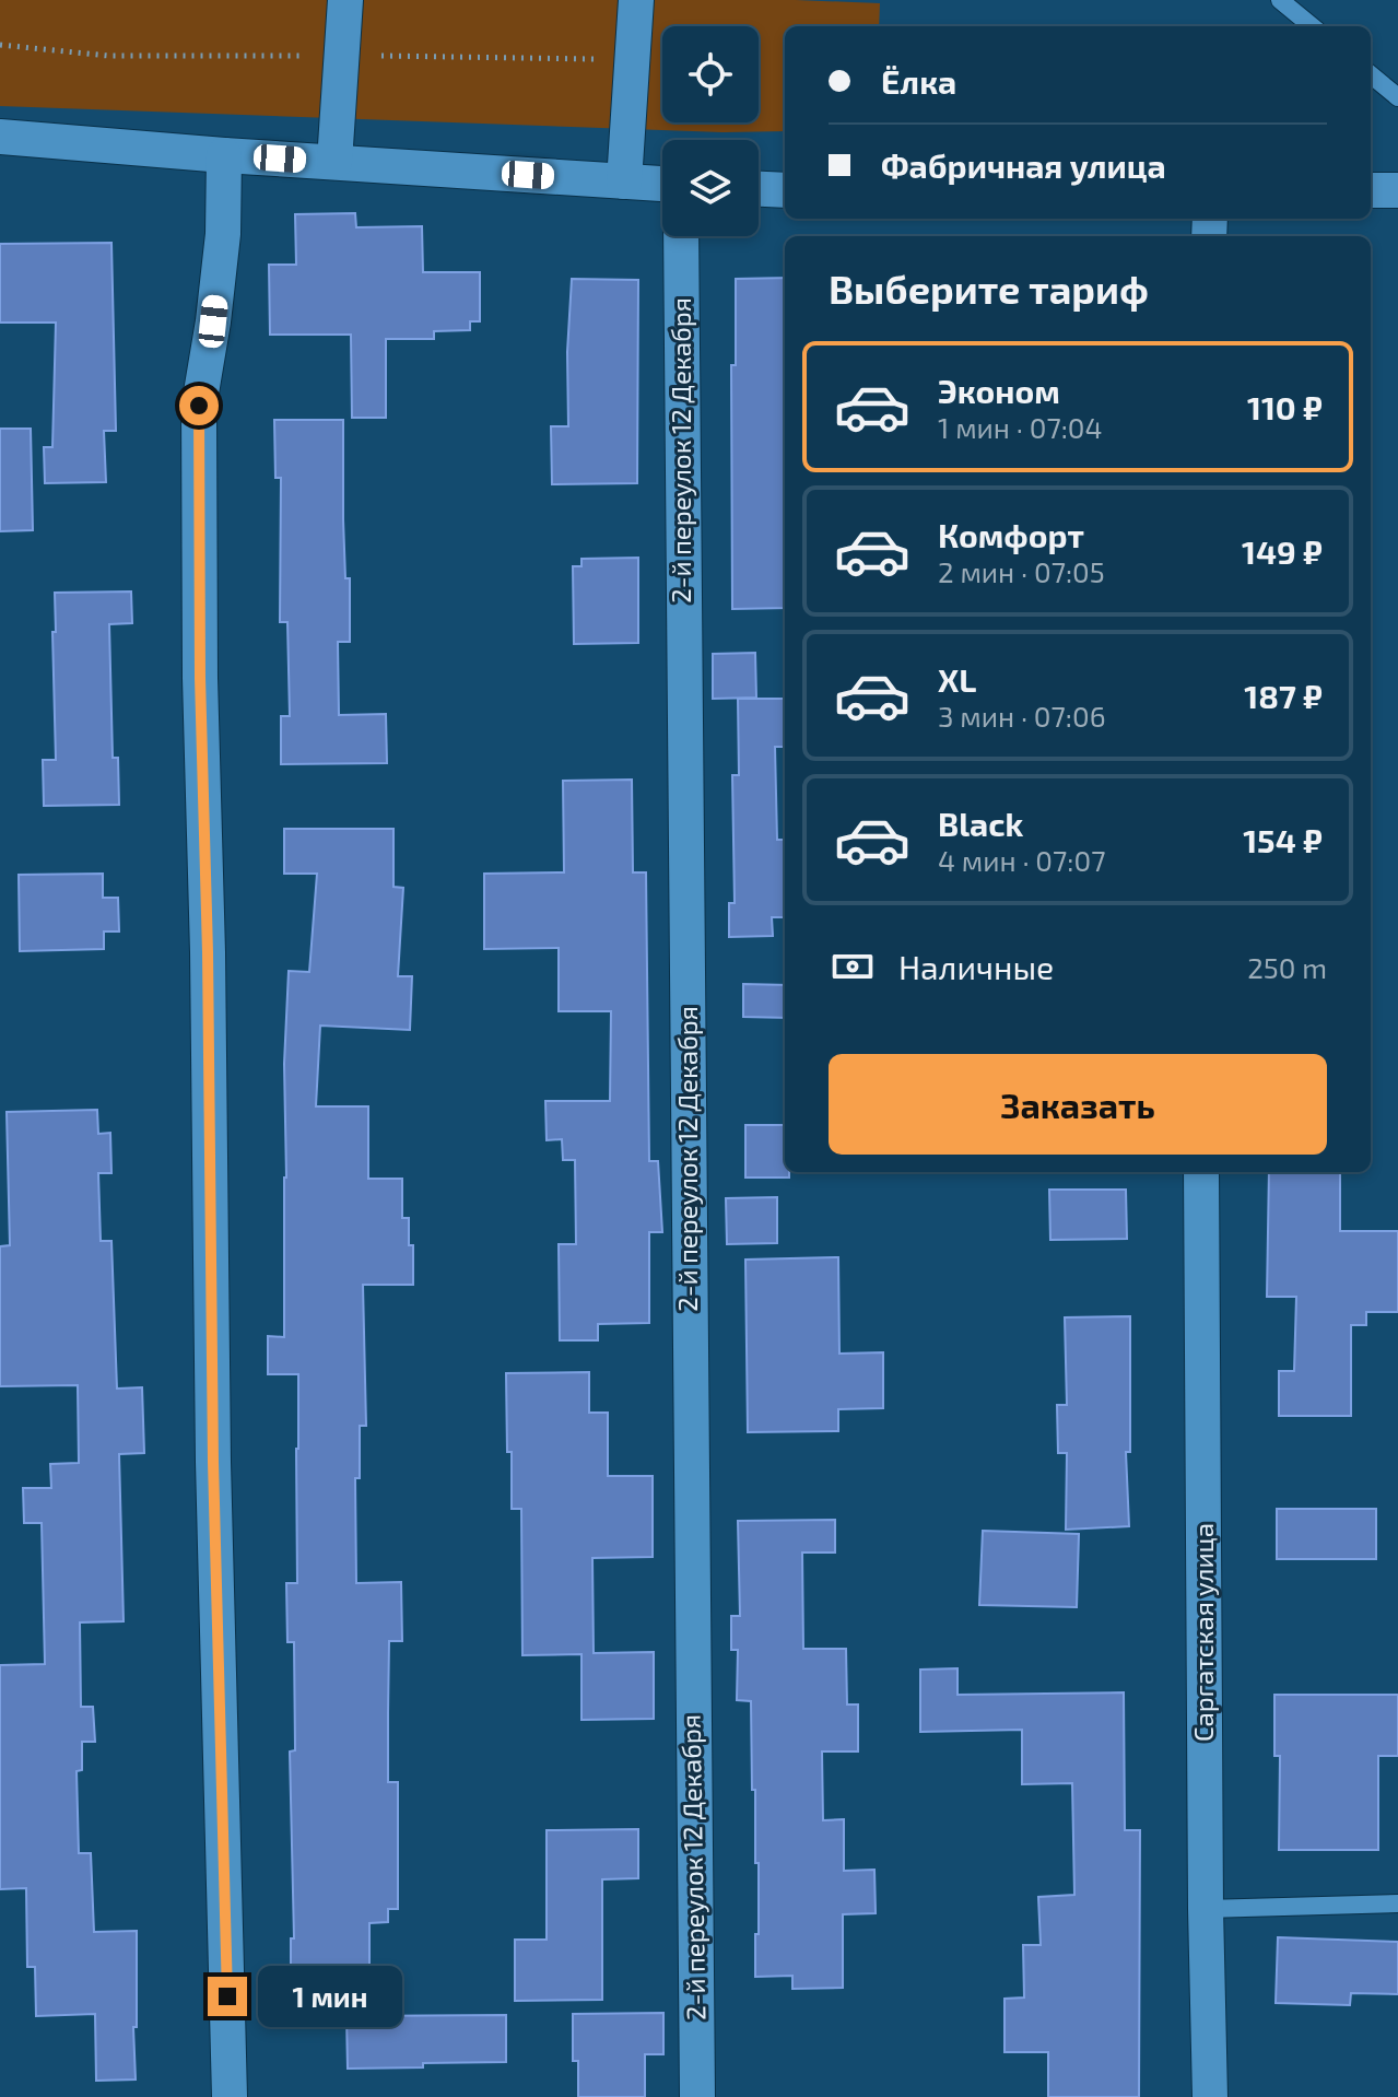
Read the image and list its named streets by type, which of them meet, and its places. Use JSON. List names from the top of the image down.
{
  "streets": {
    "street": ["2-й переулок 12 Декабря", "Саргатская улица"]
  },
  "page": {
    "banner": ["Ёлка", "Фабричная улица"],
    "heading": "Выберите тариф",
    "list": [
      {
        "name": "Эконом",
        "note": "1 мин · 07:04",
        "value": "110 ₽"
      },
      {
        "name": "Комфорт",
        "note": "2 мин · 07:05",
        "value": "149 ₽"
      },
      {
        "name": "XL",
        "note": "3 мин · 07:06",
        "value": "187 ₽"
      },
      {
        "name": "Black",
        "note": "4 мин · 07:07",
        "value": "154 ₽"
      }
    ],
    "pay": ["Наличные", "250 m"],
    "buttons": "Заказать",
    "bubble": "1 мин"
  }
}
